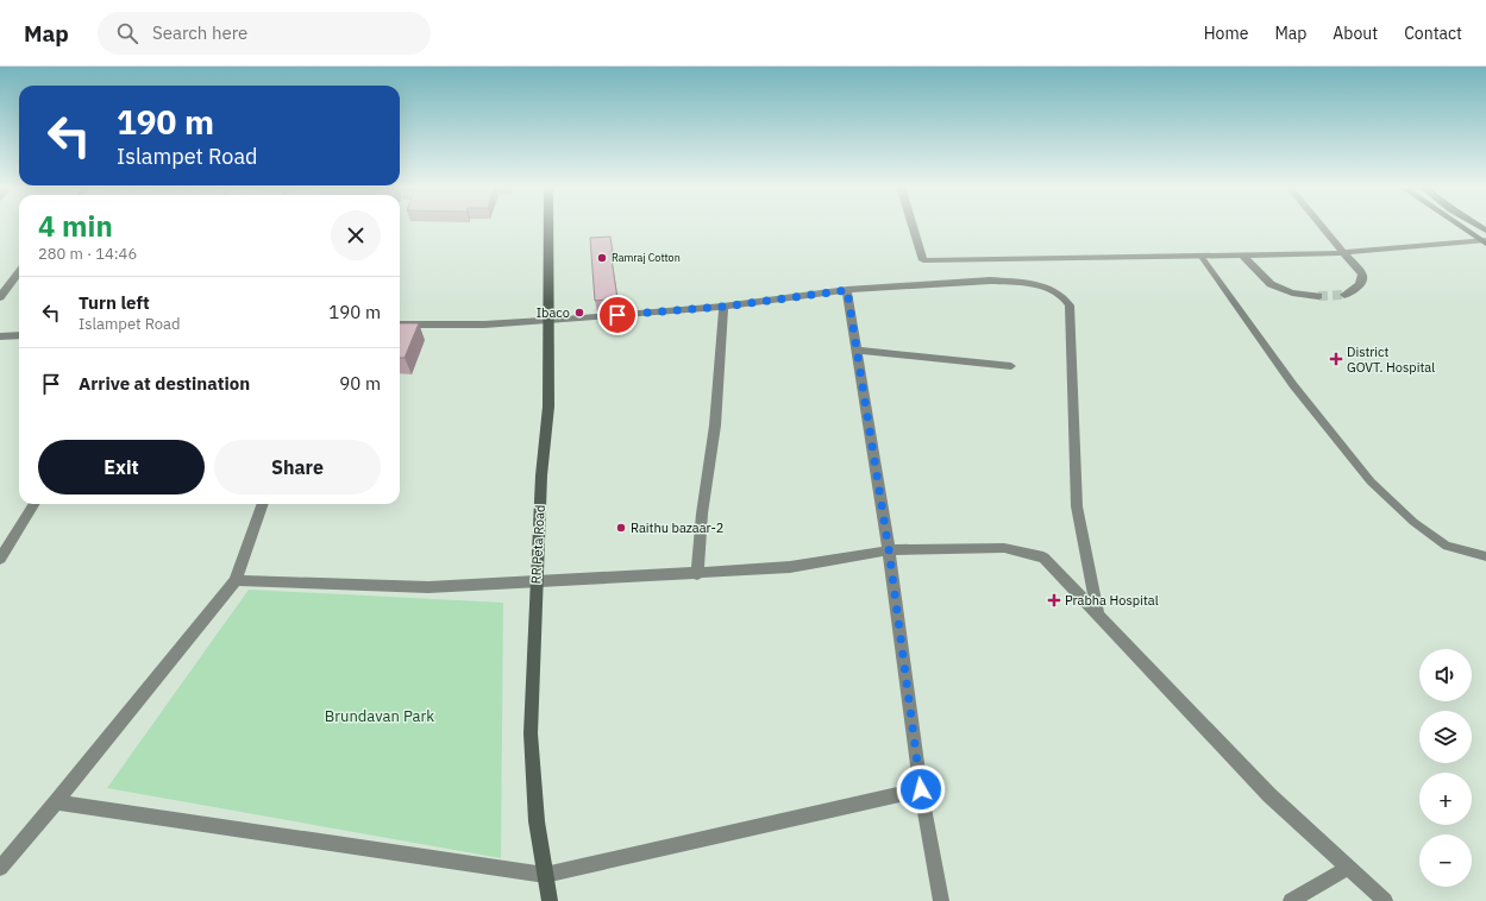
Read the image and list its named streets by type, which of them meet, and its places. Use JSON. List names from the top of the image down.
{
  "streets": {
    "street": ["RR Peta Road"]
  },
  "parks": ["Brundavan Park"],
  "places": {
    "other": ["Ramraj Cotton", "Ibaco", "Raithu bazaar-2"],
    "health": ["District GOVT. Hospital", "Prabha Hospital"]
  },
  "page": {
    "header": "Map",
    "search": "Search here",
    "nav": [
      "Home",
      "Map",
      "About",
      "Contact"
    ],
    "turn": ["190 m", "Islampet Road"],
    "heading": ["4 min", "280 m · 14:46"],
    "list": [
      {
        "name": "Turn left",
        "note": "Islampet Road",
        "value": "190 m"
      },
      {
        "name": "Arrive at destination",
        "value": "90 m"
      }
    ],
    "buttons": ["Exit", "Share"],
    "map_buttons": ["+", "−"]
  }
}
